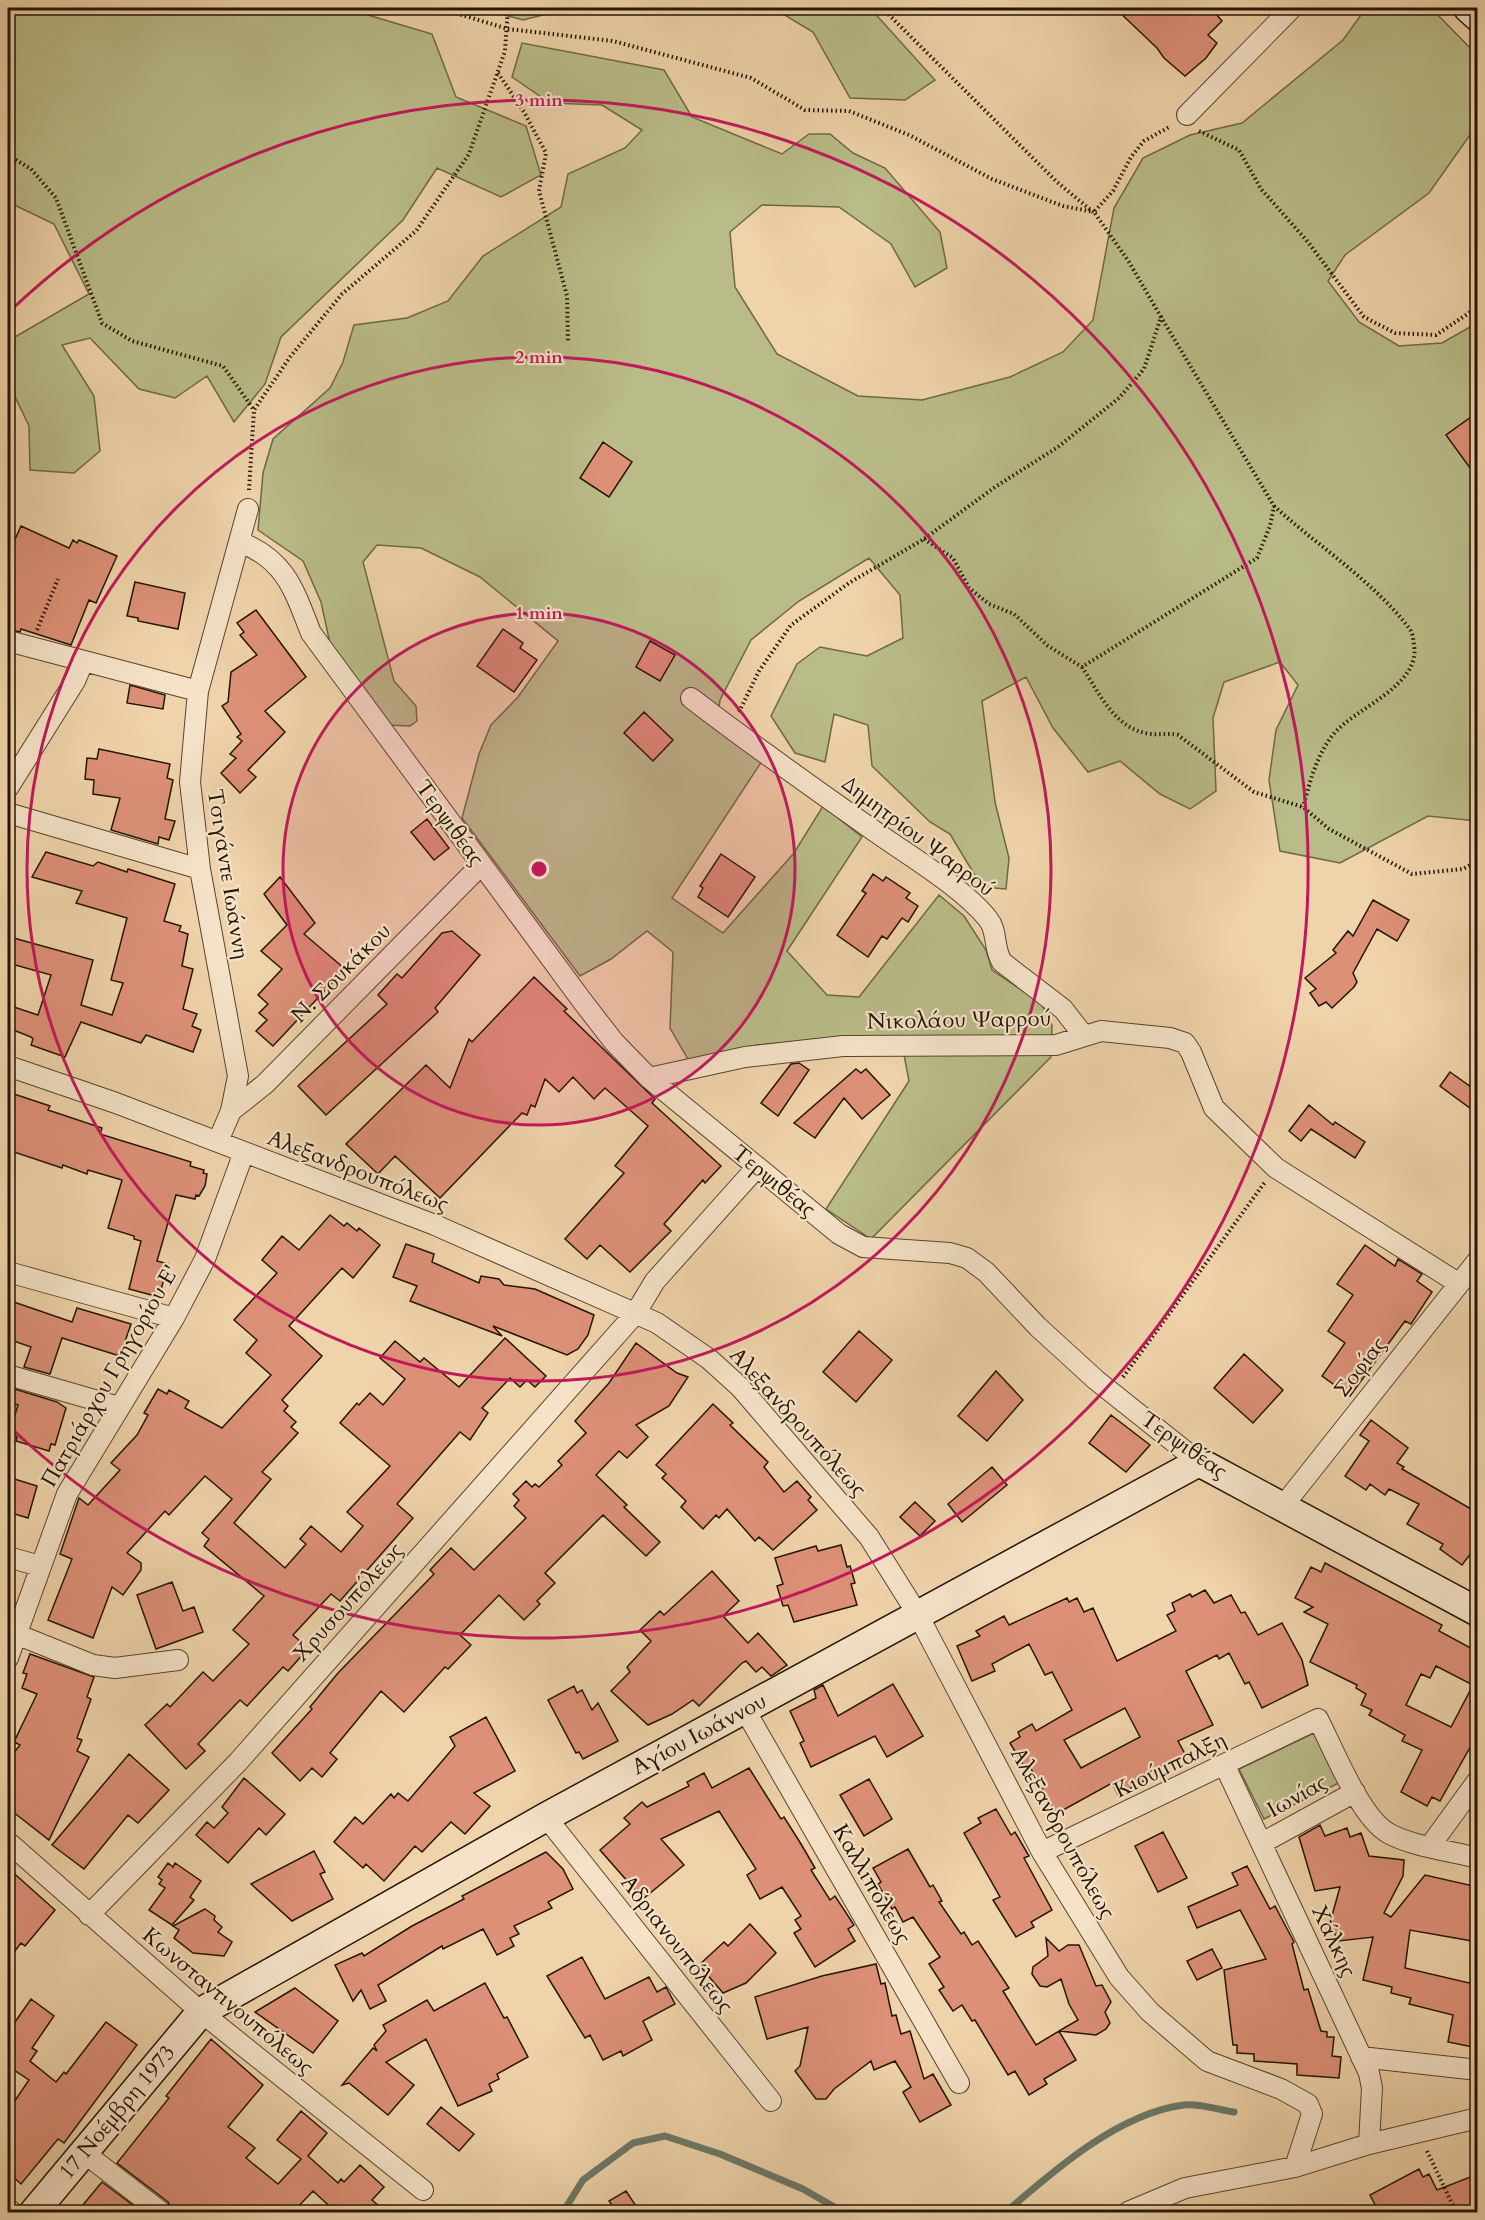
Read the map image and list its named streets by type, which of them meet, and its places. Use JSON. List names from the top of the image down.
{
  "streets": {
    "street": [
      "Τερψιθέας",
      "Δημητρίου Ψαρρού",
      "Τσιγάντε Ιωάννη",
      "Ν. Σουκάκου",
      "Νικολάου Ψαρρού",
      "Αλεξανδρουπόλεως",
      "Σοφίας",
      "Πατριάρχου Γρηγορίου Ε'",
      "Χρυσουπόλεως",
      "Αγίου Ιωάννου",
      "Κιούμπαλξη",
      "Ιωνίας",
      "Καλλιπόλεως",
      "Χάλκης",
      "Αδριανουπόλεως",
      "Κωνσταντινουπόλεως",
      "17 Νοέμβρη 1973"
    ]
  },
  "crossings": [
    ["Τερψιθέας", "Τσιγάντε Ιωάννη"],
    ["Τερψιθέας", "Ν. Σουκάκου"],
    ["Τερψιθέας", "Νικολάου Ψαρρού"],
    ["Τερψιθέας", "Σοφίας"],
    ["Τερψιθέας", "Χρυσουπόλεως"],
    ["Τερψιθέας", "Αγίου Ιωάννου"],
    ["Δημητρίου Ψαρρού", "Νικολάου Ψαρρού"],
    ["Τσιγάντε Ιωάννη", "Ν. Σουκάκου"],
    ["Τσιγάντε Ιωάννη", "Αλεξανδρουπόλεως"],
    ["Νικολάου Ψαρρού", "Σοφίας"],
    ["Αλεξανδρουπόλεως", "Πατριάρχου Γρηγορίου Ε'"],
    ["Αλεξανδρουπόλεως", "Χρυσουπόλεως"],
    ["Αλεξανδρουπόλεως", "Αγίου Ιωάννου"],
    ["Αλεξανδρουπόλεως", "Κιούμπαλξη"],
    ["Χρυσουπόλεως", "Κωνσταντινουπόλεως"],
    ["Αγίου Ιωάννου", "Καλλιπόλεως"],
    ["Αγίου Ιωάννου", "Αδριανουπόλεως"],
    ["Αγίου Ιωάννου", "Κωνσταντινουπόλεως"],
    ["Αγίου Ιωάννου", "17 Νοέμβρη 1973"],
    ["Κιούμπαλξη", "Ιωνίας"],
    ["Κιούμπαλξη", "Χάλκης"],
    ["Ιωνίας", "Χάλκης"],
    ["Κωνσταντινουπόλεως", "17 Νοέμβρη 1973"]
  ],
  "rings": ["3 min", "2 min", "1 min"]
}
